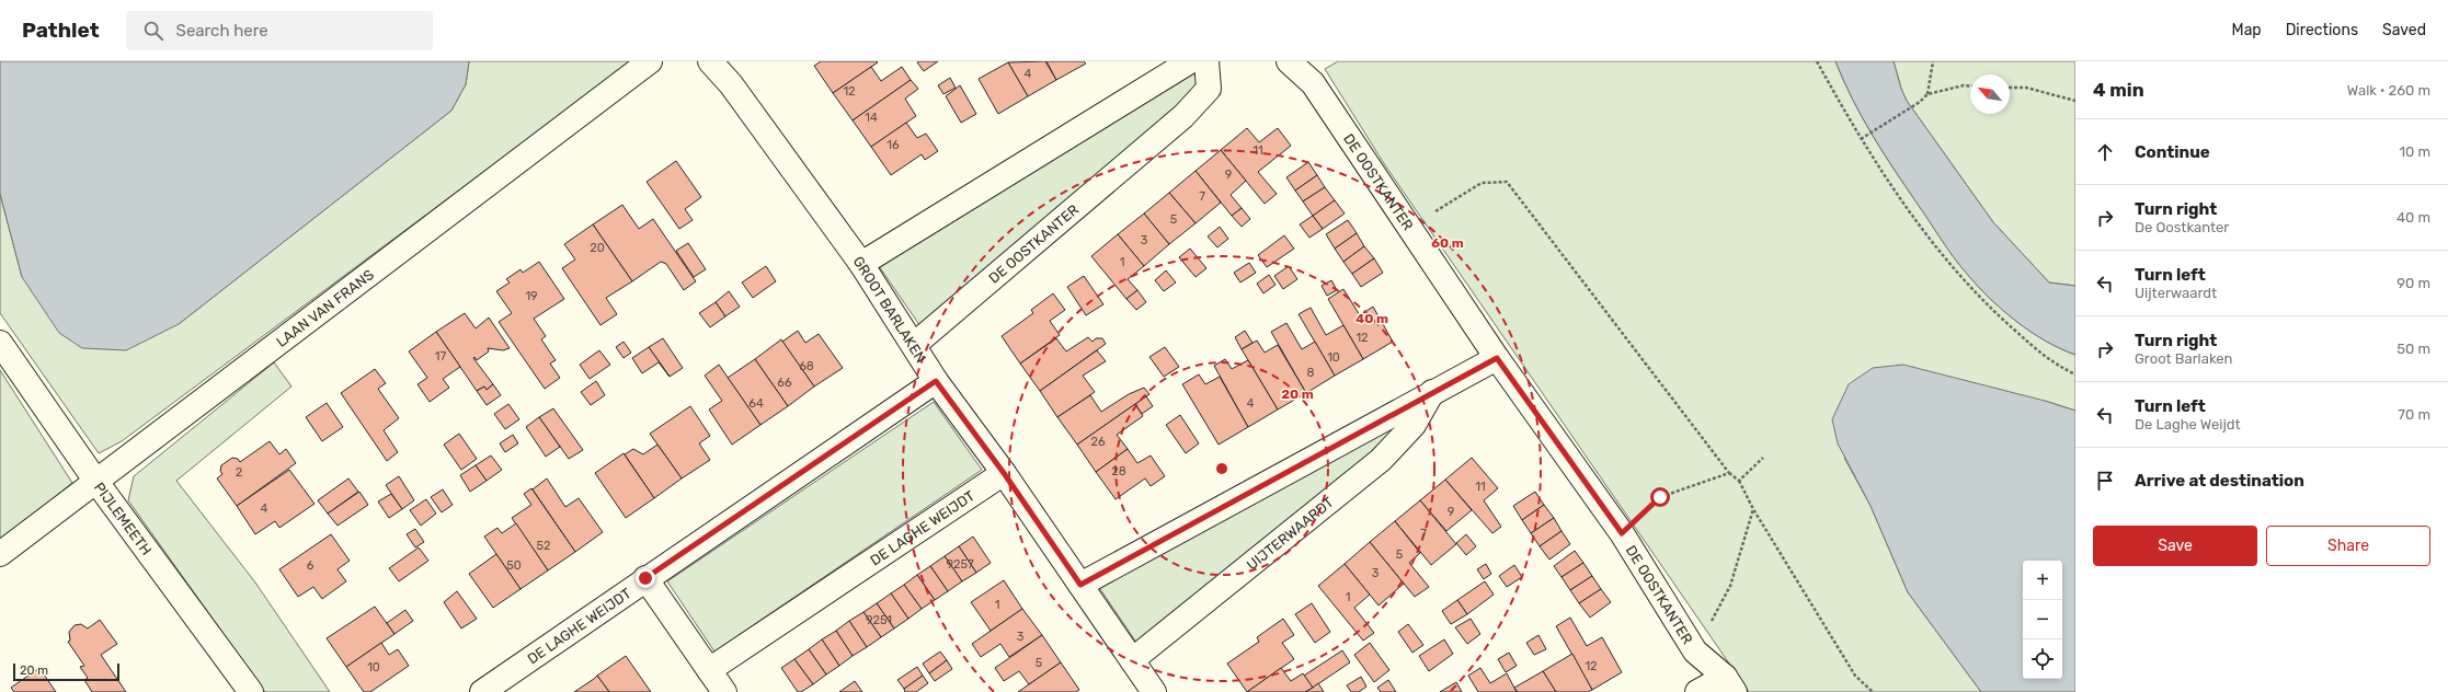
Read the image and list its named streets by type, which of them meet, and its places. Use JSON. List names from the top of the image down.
{
  "streets": {
    "street": [
      "DE OOSTKANTER",
      "LAAN VAN FRANS",
      "GROOT BARLAKEN",
      "PIJLEMEETH",
      "DE LAGHE WEIJDT",
      "UIJTERWAARDT"
    ]
  },
  "crossings": [
    ["DE OOSTKANTER", "GROOT BARLAKEN"],
    ["LAAN VAN FRANS", "PIJLEMEETH"],
    ["GROOT BARLAKEN", "DE LAGHE WEIJDT"],
    ["GROOT BARLAKEN", "UIJTERWAARDT"]
  ],
  "house_numbers": [
    "4",
    "12",
    "14",
    "16",
    "11",
    "9",
    "7",
    "5",
    "3",
    "20",
    "1",
    "19",
    "12",
    "17",
    "10",
    "68",
    "8",
    "66",
    "64",
    "4",
    "26",
    "28",
    "2",
    "11",
    "4",
    "9",
    "7",
    "52",
    "5",
    "9257",
    "6",
    "50",
    "3",
    "1",
    "1",
    "9251",
    "3",
    "5",
    "12",
    "10"
  ],
  "scale_bar": "20 m",
  "north": "top left",
  "page": {
    "header": "Pathlet",
    "search": "Search here",
    "nav": ["Map", "Directions", "Saved"],
    "heading": ["4 min", "Walk · 260 m"],
    "list": [
      ["Continue", "10 m"],
      ["Turn right", "De Oostkanter", "40 m"],
      ["Turn left", "Uijterwaardt", "90 m"],
      ["Turn right", "Groot Barlaken", "50 m"],
      ["Turn left", "De Laghe Weijdt", "70 m"],
      "Arrive at destination"
    ],
    "buttons": ["Save", "Share"],
    "map_buttons": ["+", "−"],
    "scale": "20 m"
  },
  "rings": ["60 m", "40 m", "20 m"]
}
